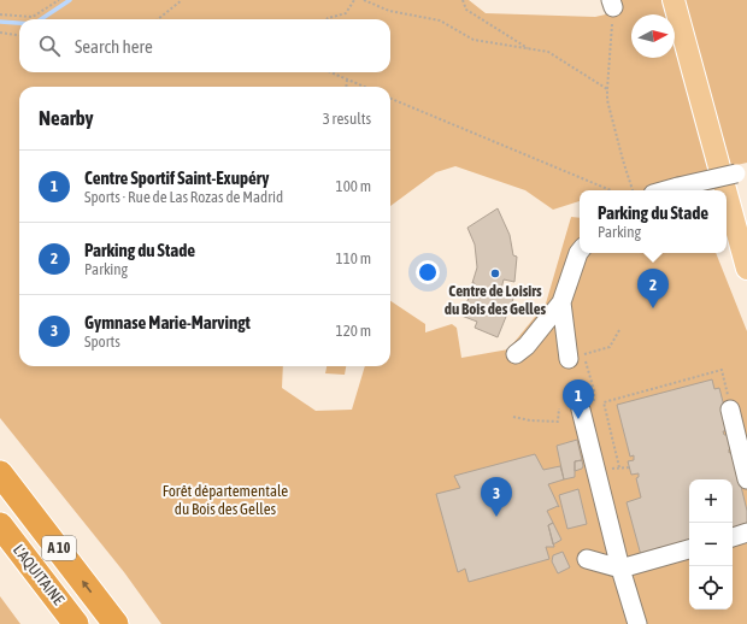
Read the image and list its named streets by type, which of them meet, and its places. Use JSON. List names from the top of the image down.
{
  "streets": {
    "highway": ["A 10", "L'AQUITAINE"]
  },
  "parks": ["Forêt départementale du Bois des Gelles"],
  "places": ["Centre de Loisirs du Bois des Gelles"],
  "north": "right",
  "page": {
    "search": "Search here",
    "heading": ["Nearby", "3 results"],
    "list": [
      {
        "mark": "1",
        "name": "Centre Sportif Saint-Exupéry",
        "note": "Sports · Rue de Las Rozas de Madrid",
        "value": "100 m"
      },
      {
        "mark": "2",
        "name": "Parking du Stade",
        "note": "Parking",
        "value": "110 m"
      },
      {
        "mark": "3",
        "name": "Gymnase Marie-Marvingt",
        "note": "Sports",
        "value": "120 m"
      }
    ],
    "popup": ["Parking du Stade", "Parking"],
    "pins": ["2", "1", "3"],
    "map_buttons": ["+", "−"]
  }
}
